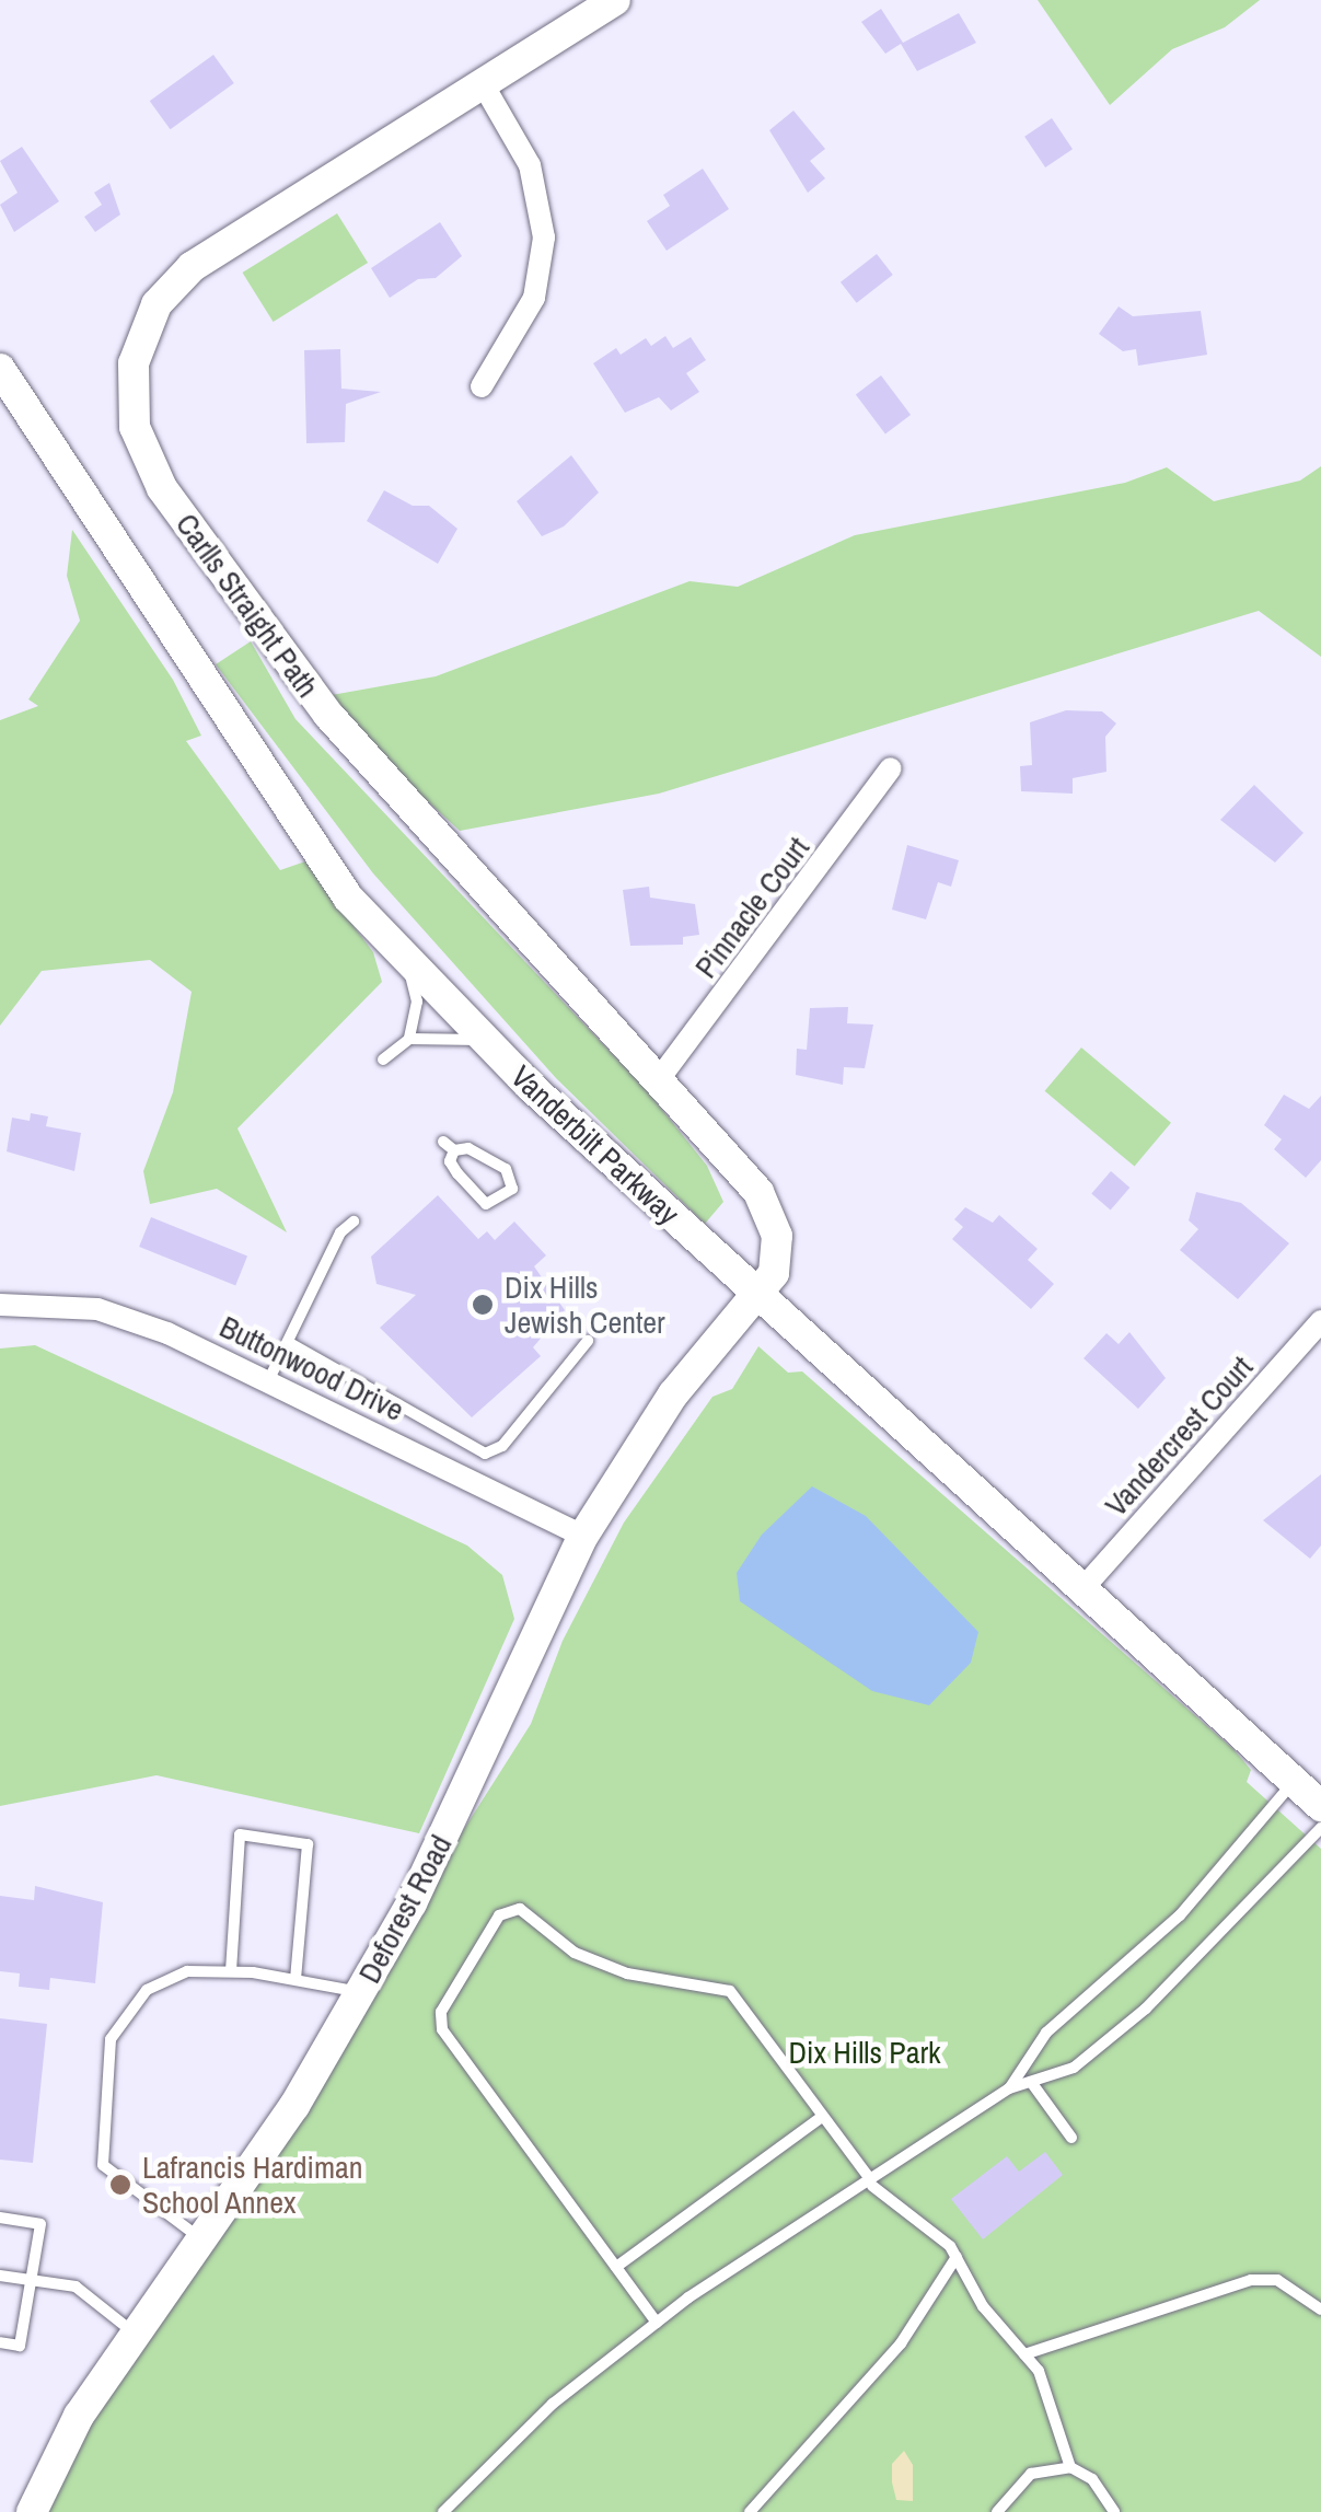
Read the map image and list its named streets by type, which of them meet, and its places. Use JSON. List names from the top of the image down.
{
  "streets": {
    "street": [
      "Carlls Straight Path",
      "Pinnacle Court",
      "Vanderbilt Parkway",
      "Buttonwood Drive",
      "Vandercrest Court",
      "Deforest Road"
    ]
  },
  "crossings": [
    ["Carlls Straight Path", "Pinnacle Court"],
    ["Carlls Straight Path", "Vanderbilt Parkway"],
    ["Carlls Straight Path", "Deforest Road"],
    ["Vanderbilt Parkway", "Vandercrest Court"],
    ["Vanderbilt Parkway", "Deforest Road"],
    ["Buttonwood Drive", "Deforest Road"]
  ],
  "parks": ["Dix Hills Park"],
  "places": ["Dix Hills Jewish Center", "Lafrancis Hardiman School Annex"]
}
